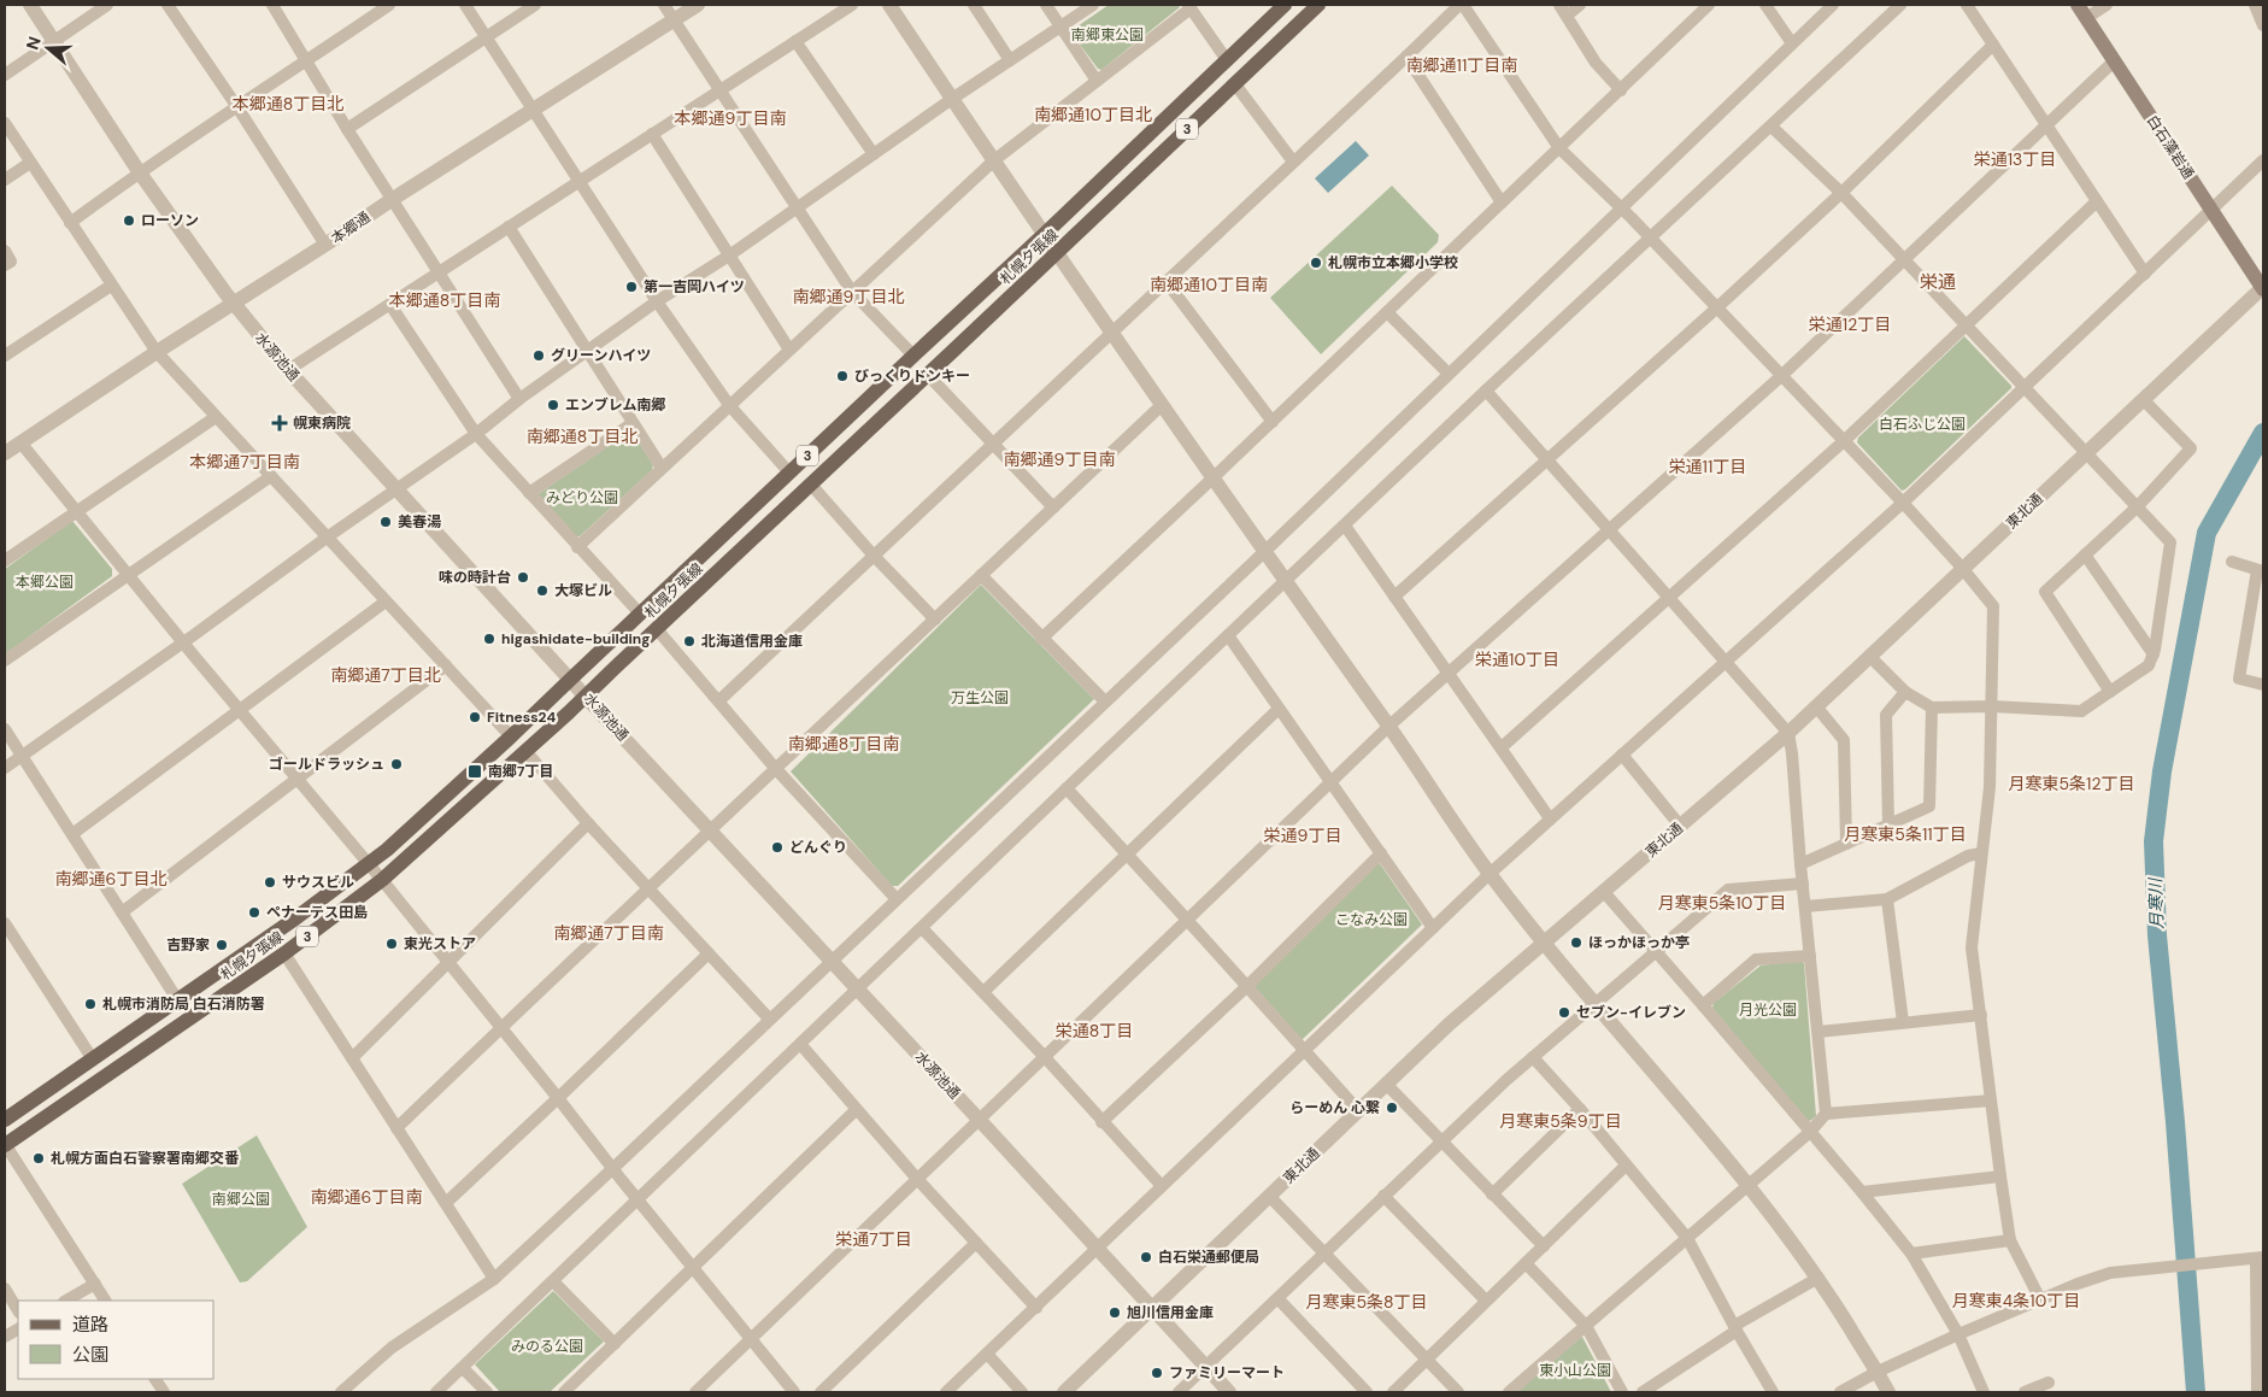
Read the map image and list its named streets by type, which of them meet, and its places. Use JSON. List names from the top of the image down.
{
  "streets": {
    "main road": ["3", "白石藻岩通", "札幌夕張線"],
    "street": ["本郷通", "水源池通", "東北通"]
  },
  "crossings": [
    ["白石藻岩通", "東北通"],
    ["本郷通", "水源池通"],
    ["札幌夕張線", "水源池通"],
    ["水源池通", "東北通"]
  ],
  "districts": [
    "南郷通11丁目南",
    "本郷通8丁目北",
    "南郷通10丁目北",
    "本郷通9丁目南",
    "栄通13丁目",
    "栄通",
    "南郷通10丁目南",
    "南郷通9丁目北",
    "本郷通8丁目南",
    "栄通12丁目",
    "南郷通8丁目北",
    "南郷通9丁目南",
    "本郷通7丁目南",
    "栄通11丁目",
    "栄通10丁目",
    "南郷通7丁目北",
    "南郷通8丁目南",
    "月寒東5条12丁目",
    "月寒東5条11丁目",
    "栄通9丁目",
    "南郷通6丁目北",
    "月寒東5条10丁目",
    "南郷通7丁目南",
    "栄通8丁目",
    "月寒東5条9丁目",
    "南郷通6丁目南",
    "栄通7丁目",
    "月寒東4条10丁目",
    "月寒東5条8丁目"
  ],
  "water": ["月寒川"],
  "parks": [
    "南郷東公園",
    "白石ふじ公園",
    "みどり公園",
    "本郷公園",
    "万生公園",
    "こなみ公園",
    "月光公園",
    "南郷公園",
    "みのる公園",
    "東小山公園"
  ],
  "places": {
    "other": [
      "ローソン",
      "札幌市立本郷小学校",
      "第一吉岡ハイツ",
      "グリーンハイツ",
      "びっくりドンキー",
      "エンブレム南郷",
      "美春湯",
      "味の時計台",
      "大塚ビル",
      "higashidate-building",
      "北海道信用金庫",
      "Fitness24",
      "ゴールドラッシュ",
      "どんぐり",
      "サウスビル",
      "ペナーテス田島",
      "ほっかほっか亭",
      "東光ストア",
      "吉野家",
      "札幌市消防局 白石消防署",
      "セブン-イレブン",
      "らーめん 心繋",
      "札幌方面白石警察署南郷交番",
      "白石栄通郵便局",
      "旭川信用金庫",
      "ファミリーマート"
    ],
    "health": ["幌東病院"],
    "transit": ["南郷7丁目"]
  },
  "legend": ["道路", "公園"],
  "north": "left"
}
